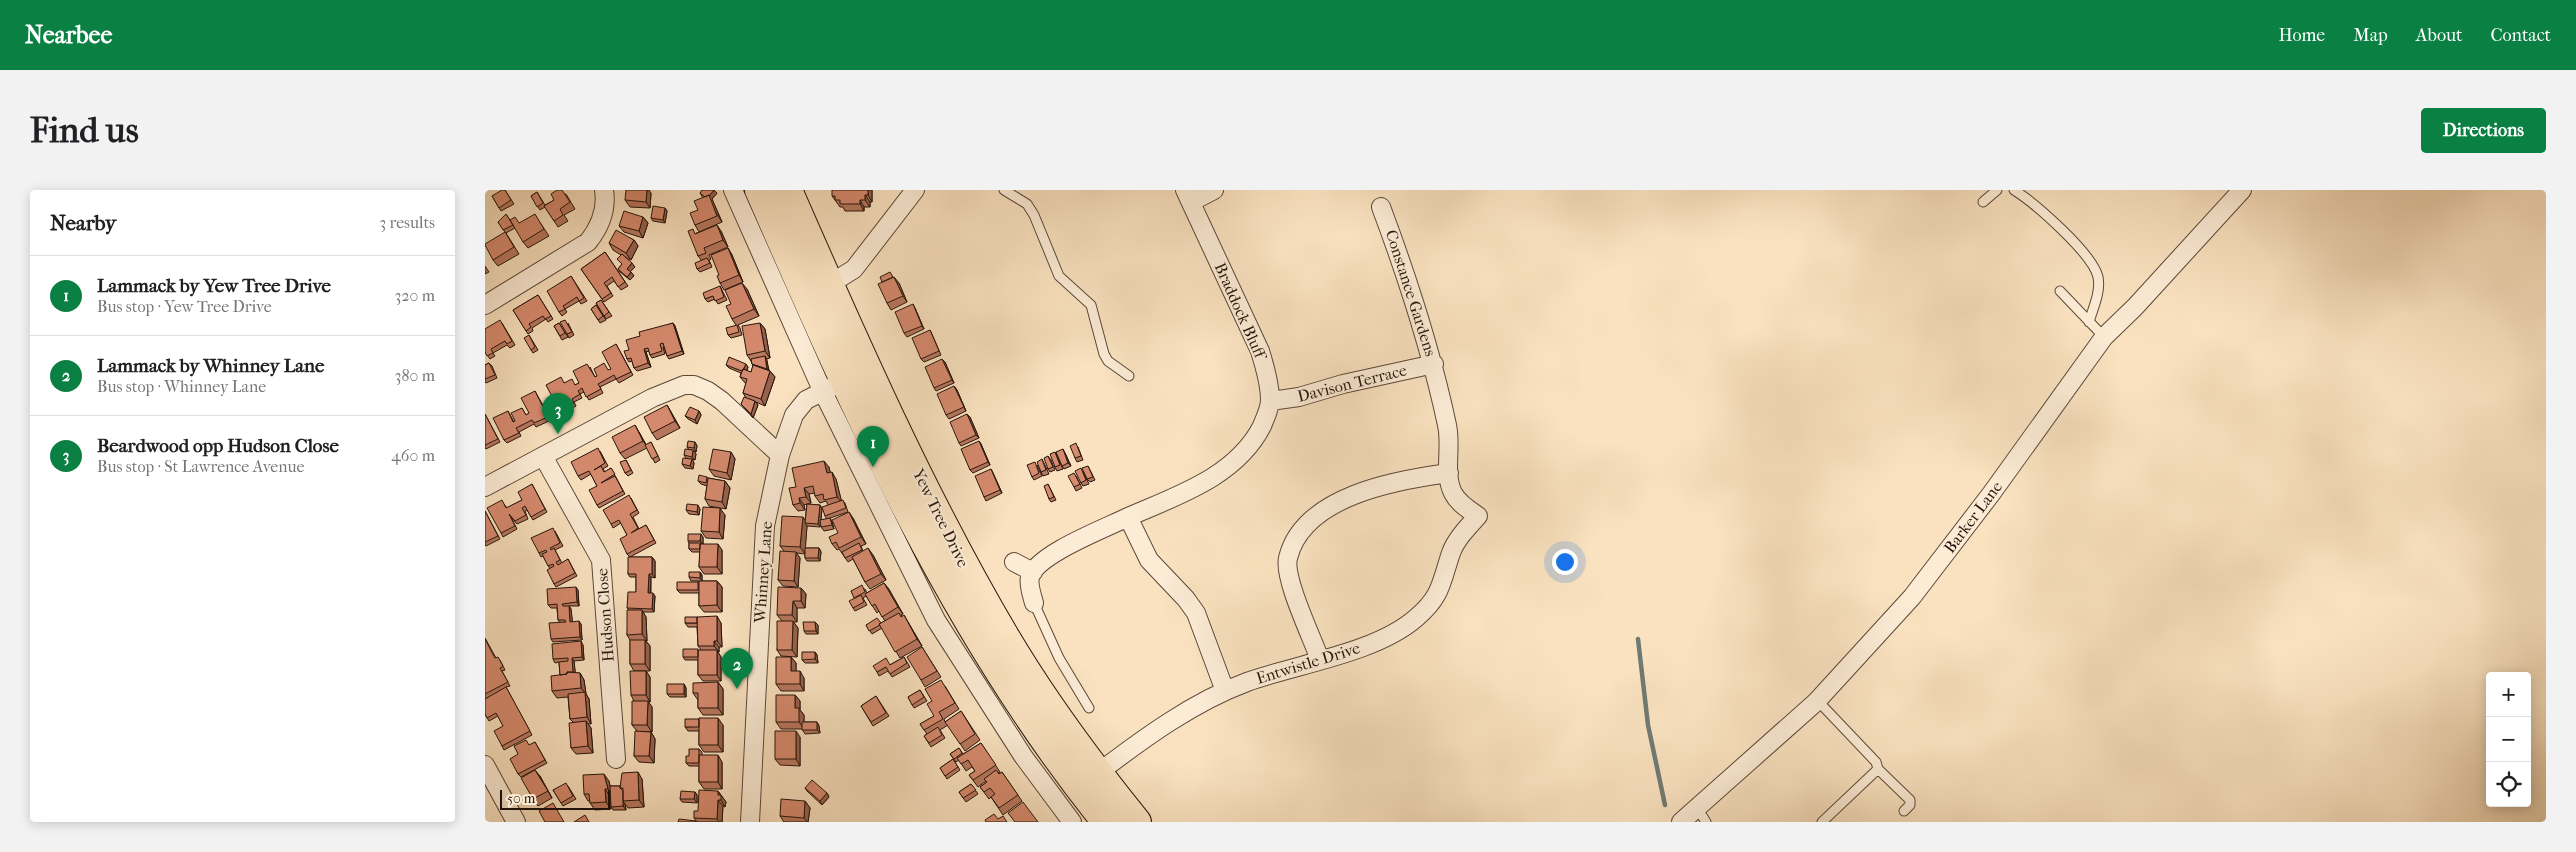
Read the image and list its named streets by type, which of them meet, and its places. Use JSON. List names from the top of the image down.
{
  "streets": {
    "highway": ["Yew Tree Drive"],
    "street": [
      "Constance Gardens",
      "Braddock Bluff",
      "Davison Terrace",
      "Barker Lane",
      "Whinney Lane",
      "Hudson Close",
      "Entwistle Drive"
    ]
  },
  "crossings": [
    ["Constance Gardens", "Davison Terrace"],
    ["Constance Gardens", "Entwistle Drive"],
    ["Braddock Bluff", "Davison Terrace"],
    ["Yew Tree Drive", "Whinney Lane"],
    ["Yew Tree Drive", "Entwistle Drive"]
  ],
  "scale_bar": "50 m",
  "page": {
    "header": "Nearbee",
    "nav": [
      "Home",
      "Map",
      "About",
      "Contact"
    ],
    "buttons": "Directions",
    "title": "Find us",
    "heading": ["Nearby", "3 results"],
    "list": [
      {
        "mark": "1",
        "name": "Lammack by Yew Tree Drive",
        "note": "Bus stop · Yew Tree Drive",
        "value": "320 m"
      },
      {
        "mark": "2",
        "name": "Lammack by Whinney Lane",
        "note": "Bus stop · Whinney Lane",
        "value": "380 m"
      },
      {
        "mark": "3",
        "name": "Beardwood opp Hudson Close",
        "note": "Bus stop · St Lawrence Avenue",
        "value": "460 m"
      }
    ],
    "pins": ["3", "1", "2"],
    "map_buttons": ["+", "−"],
    "scale": "50 m"
  }
}
